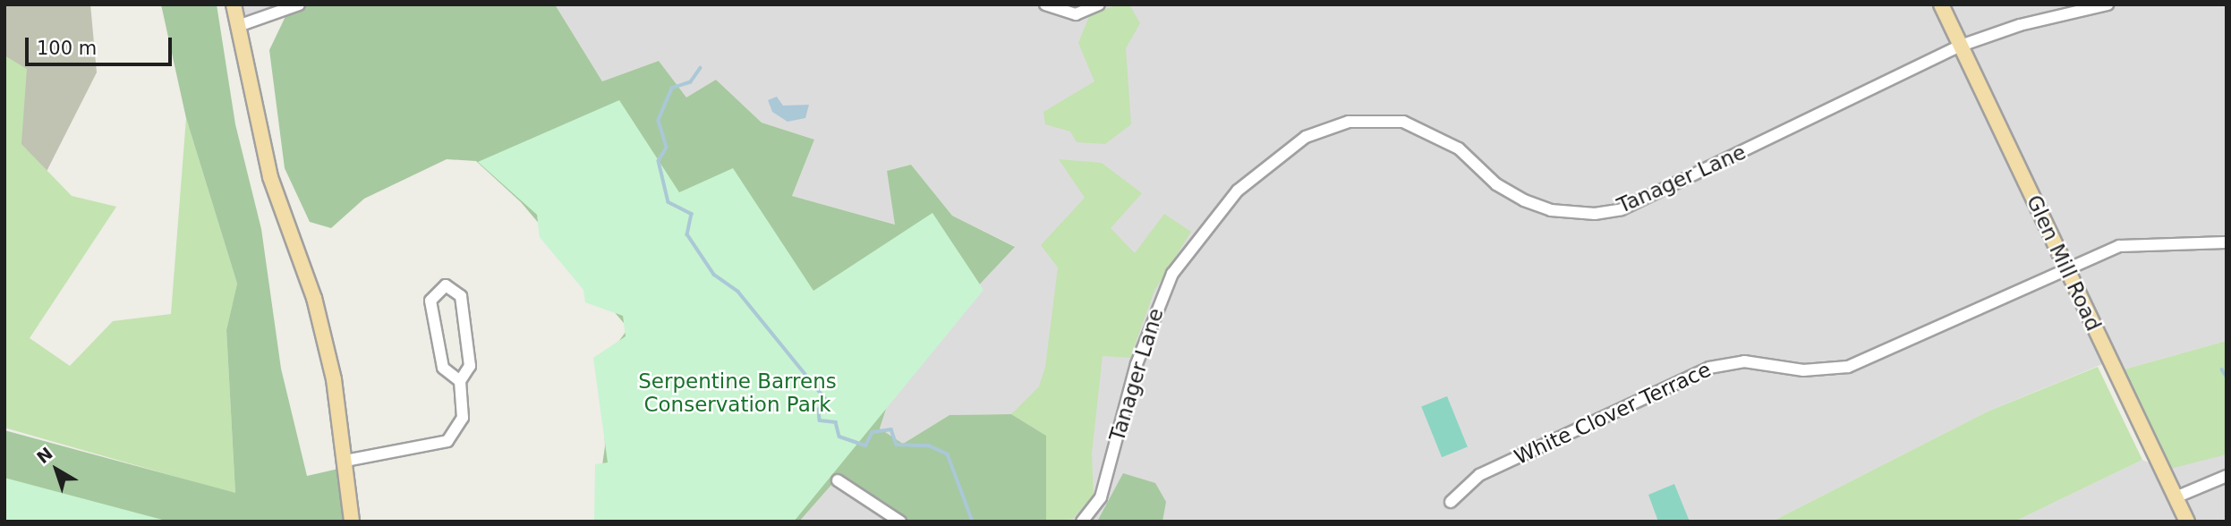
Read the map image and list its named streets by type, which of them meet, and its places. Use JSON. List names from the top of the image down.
{
  "streets": {
    "main road": ["Glen Mill Road"],
    "street": ["Tanager Lane", "White Clover Terrace"]
  },
  "crossings": [
    ["Tanager Lane", "Glen Mill Road"],
    ["Glen Mill Road", "White Clover Terrace"]
  ],
  "parks": ["Serpentine Barrens Conservation Park"],
  "scale_bar": "100 m",
  "north": "top left"
}
